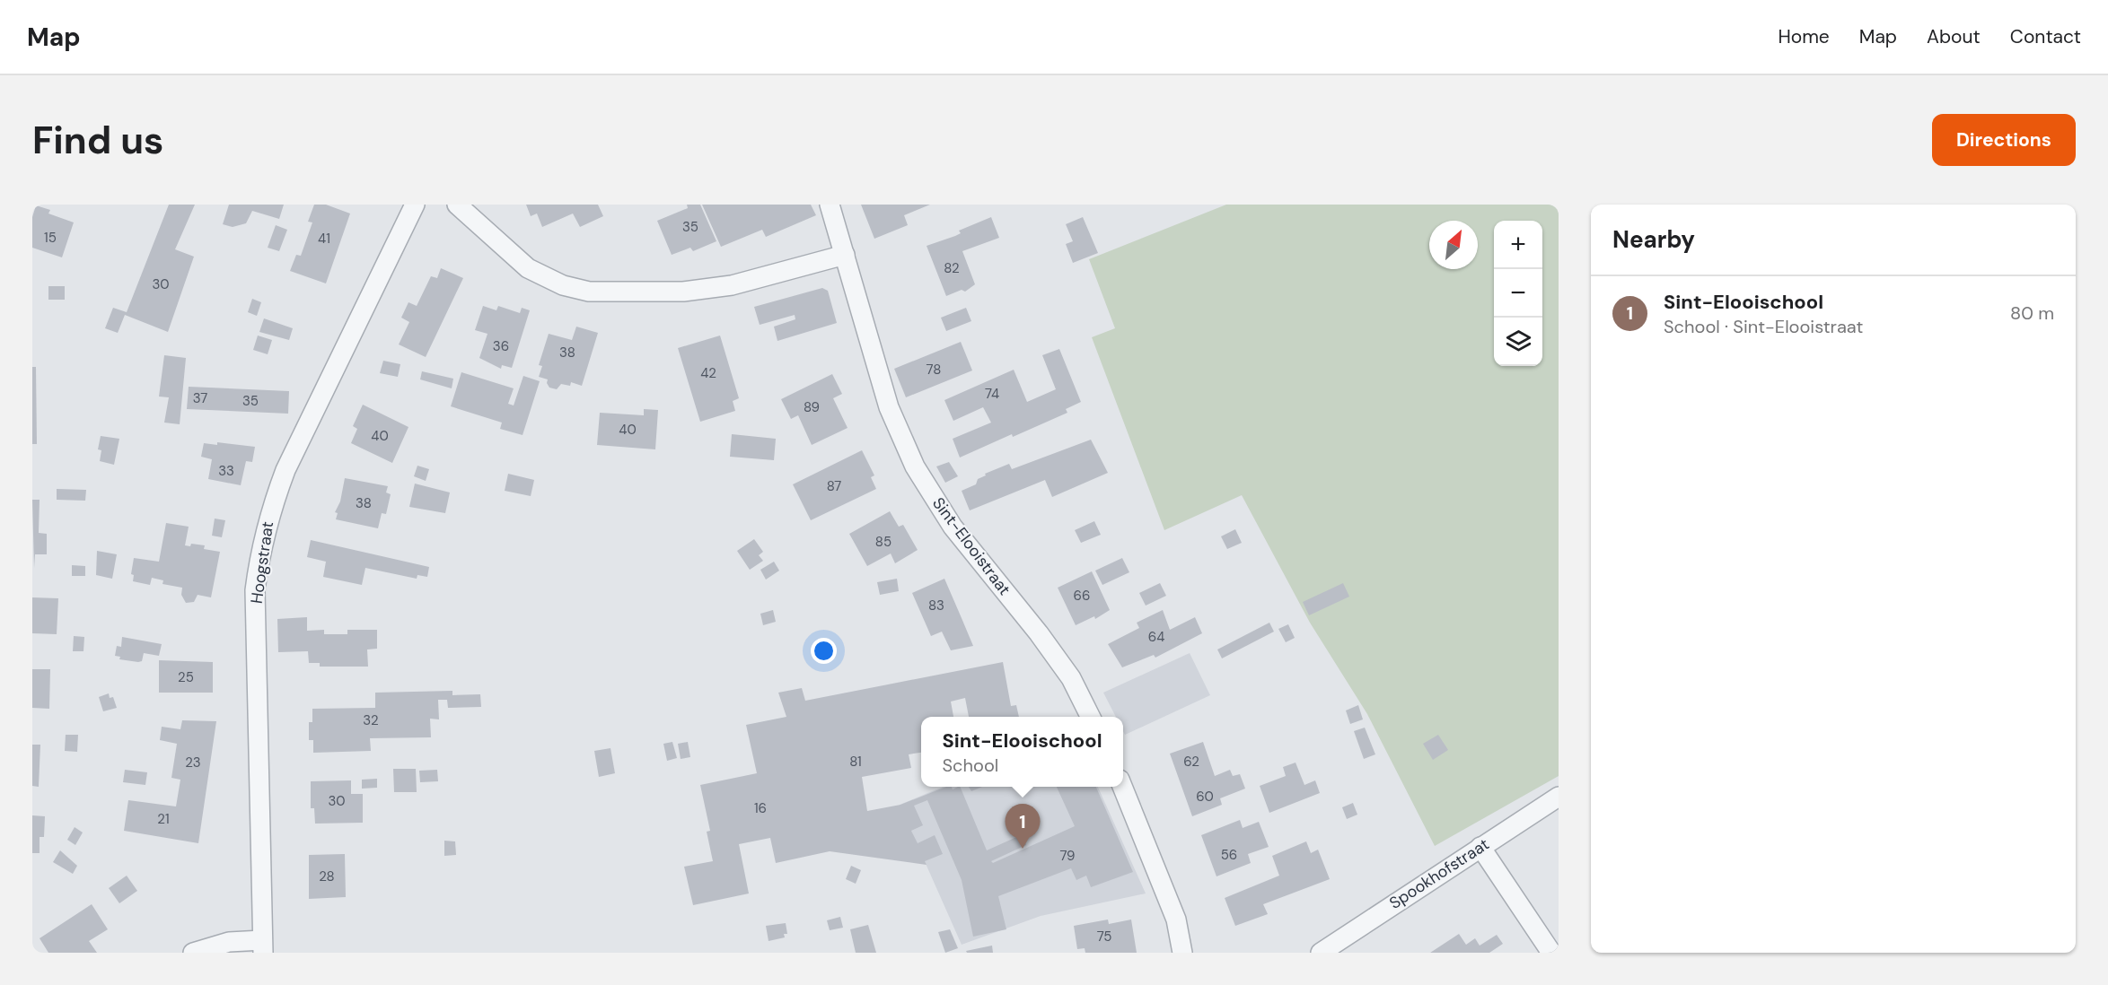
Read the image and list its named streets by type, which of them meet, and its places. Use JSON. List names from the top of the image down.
{
  "streets": {
    "street": ["Sint-Elooistraat", "Hoogstraat", "Spookhofstraat"]
  },
  "house_numbers": [
    "35",
    "15",
    "41",
    "82",
    "30",
    "36",
    "38",
    "78",
    "42",
    "74",
    "37",
    "35",
    "89",
    "40",
    "40",
    "33",
    "87",
    "38",
    "85",
    "66",
    "83",
    "64",
    "25",
    "32",
    "81",
    "62",
    "23",
    "60",
    "30",
    "16",
    "21",
    "56",
    "79",
    "28",
    "75"
  ],
  "north": "top right",
  "page": {
    "header": "Map",
    "nav": [
      "Home",
      "Map",
      "About",
      "Contact"
    ],
    "buttons": "Directions",
    "title": "Find us",
    "heading": "Nearby",
    "map_buttons": ["+", "−"],
    "list": [
      {
        "mark": "1",
        "name": "Sint-Elooischool",
        "note": "School · Sint-Elooistraat",
        "value": "80 m"
      }
    ],
    "popup": ["Sint-Elooischool", "School"],
    "pins": "1"
  }
}
